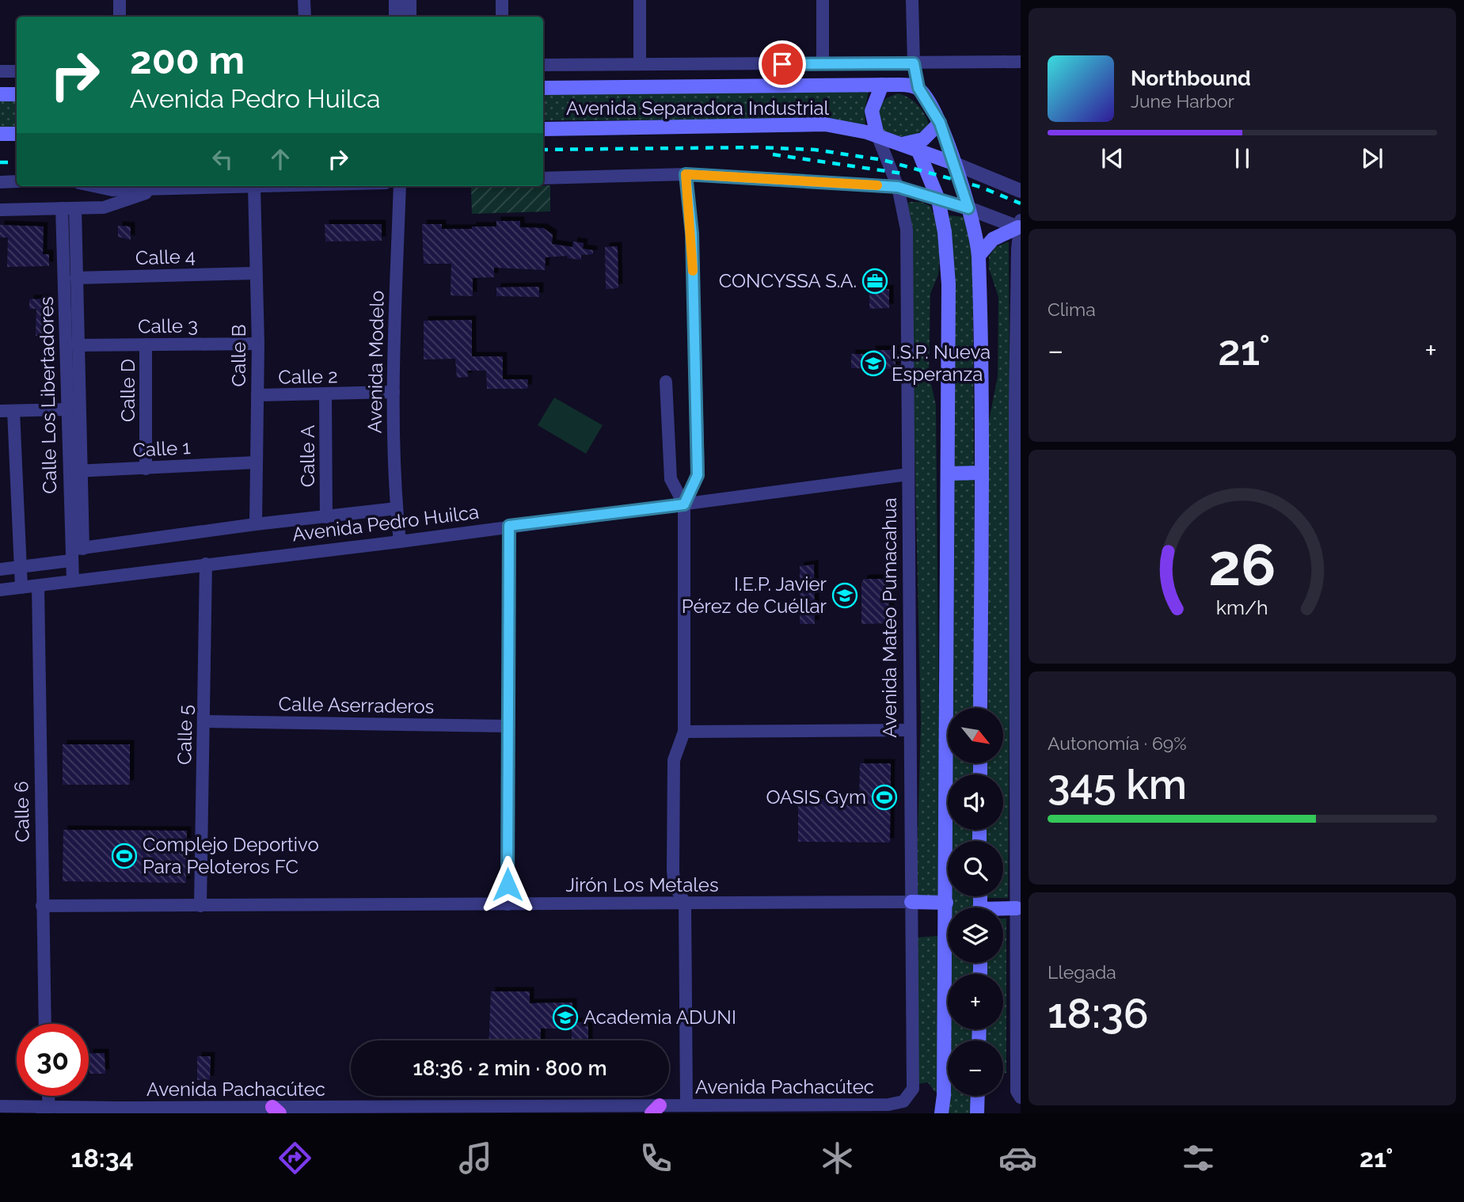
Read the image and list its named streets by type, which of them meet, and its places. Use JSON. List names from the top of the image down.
{
  "streets": {
    "main road": ["Avenida Separadora Industrial"],
    "street": [
      "Calle 4",
      "Calle 3",
      "Calle B",
      "Avenida Modelo",
      "Calle 2",
      "Calle D",
      "Calle Los Libertadores",
      "Calle 1",
      "Calle A",
      "Avenida Pedro Huilca",
      "Avenida Mateo Pumacahua",
      "Calle Aserraderos",
      "Calle 5",
      "Calle 6",
      "Jirón Los Metales",
      "Avenida Pachacútec"
    ]
  },
  "crossings": [
    ["Avenida Separadora Industrial", "Avenida Mateo Pumacahua"],
    ["Calle 4", "Calle B"],
    ["Calle 4", "Calle Los Libertadores"],
    ["Calle 3", "Calle B"],
    ["Calle 3", "Calle D"],
    ["Calle 3", "Calle Los Libertadores"],
    ["Calle B", "Calle 2"],
    ["Calle B", "Calle 1"],
    ["Avenida Modelo", "Calle 2"],
    ["Avenida Modelo", "Avenida Pedro Huilca"],
    ["Calle 2", "Calle A"],
    ["Calle D", "Calle 1"],
    ["Calle Los Libertadores", "Calle 1"],
    ["Calle Los Libertadores", "Avenida Pedro Huilca"],
    ["Avenida Pedro Huilca", "Avenida Mateo Pumacahua"],
    ["Avenida Pedro Huilca", "Calle 5"],
    ["Avenida Pedro Huilca", "Calle 6"],
    ["Avenida Mateo Pumacahua", "Jirón Los Metales"],
    ["Avenida Mateo Pumacahua", "Avenida Pachacútec"],
    ["Calle Aserraderos", "Calle 5"],
    ["Calle 5", "Jirón Los Metales"],
    ["Calle 6", "Jirón Los Metales"]
  ],
  "places": {
    "office": ["CONCYSSA S.A."],
    "school or university": ["I.S.P. Nueva Esperanza", "I.E.P. Javier Pérez de Cuéllar", "Academia ADUNI"],
    "sports": ["OASIS Gym", "Complejo Deportivo Para Peloteros FC"]
  },
  "north": "bottom right",
  "page": {
    "turn": ["200 m", "Avenida Pedro Huilca"],
    "song": ["Northbound", "June Harbor"],
    "tile": [
      "Clima",
      ["Autonomía · 69%", "345 km"],
      ["Llegada", "18:36"]
    ],
    "heat": ["−", "21°", "+"],
    "map_buttons": ["+", "−"],
    "limit": "30",
    "trip": "18:36 · 2 min · 800 m",
    "tabs": ["18:34", "21°"],
    "gauge": ["26", "km/h"]
  }
}
